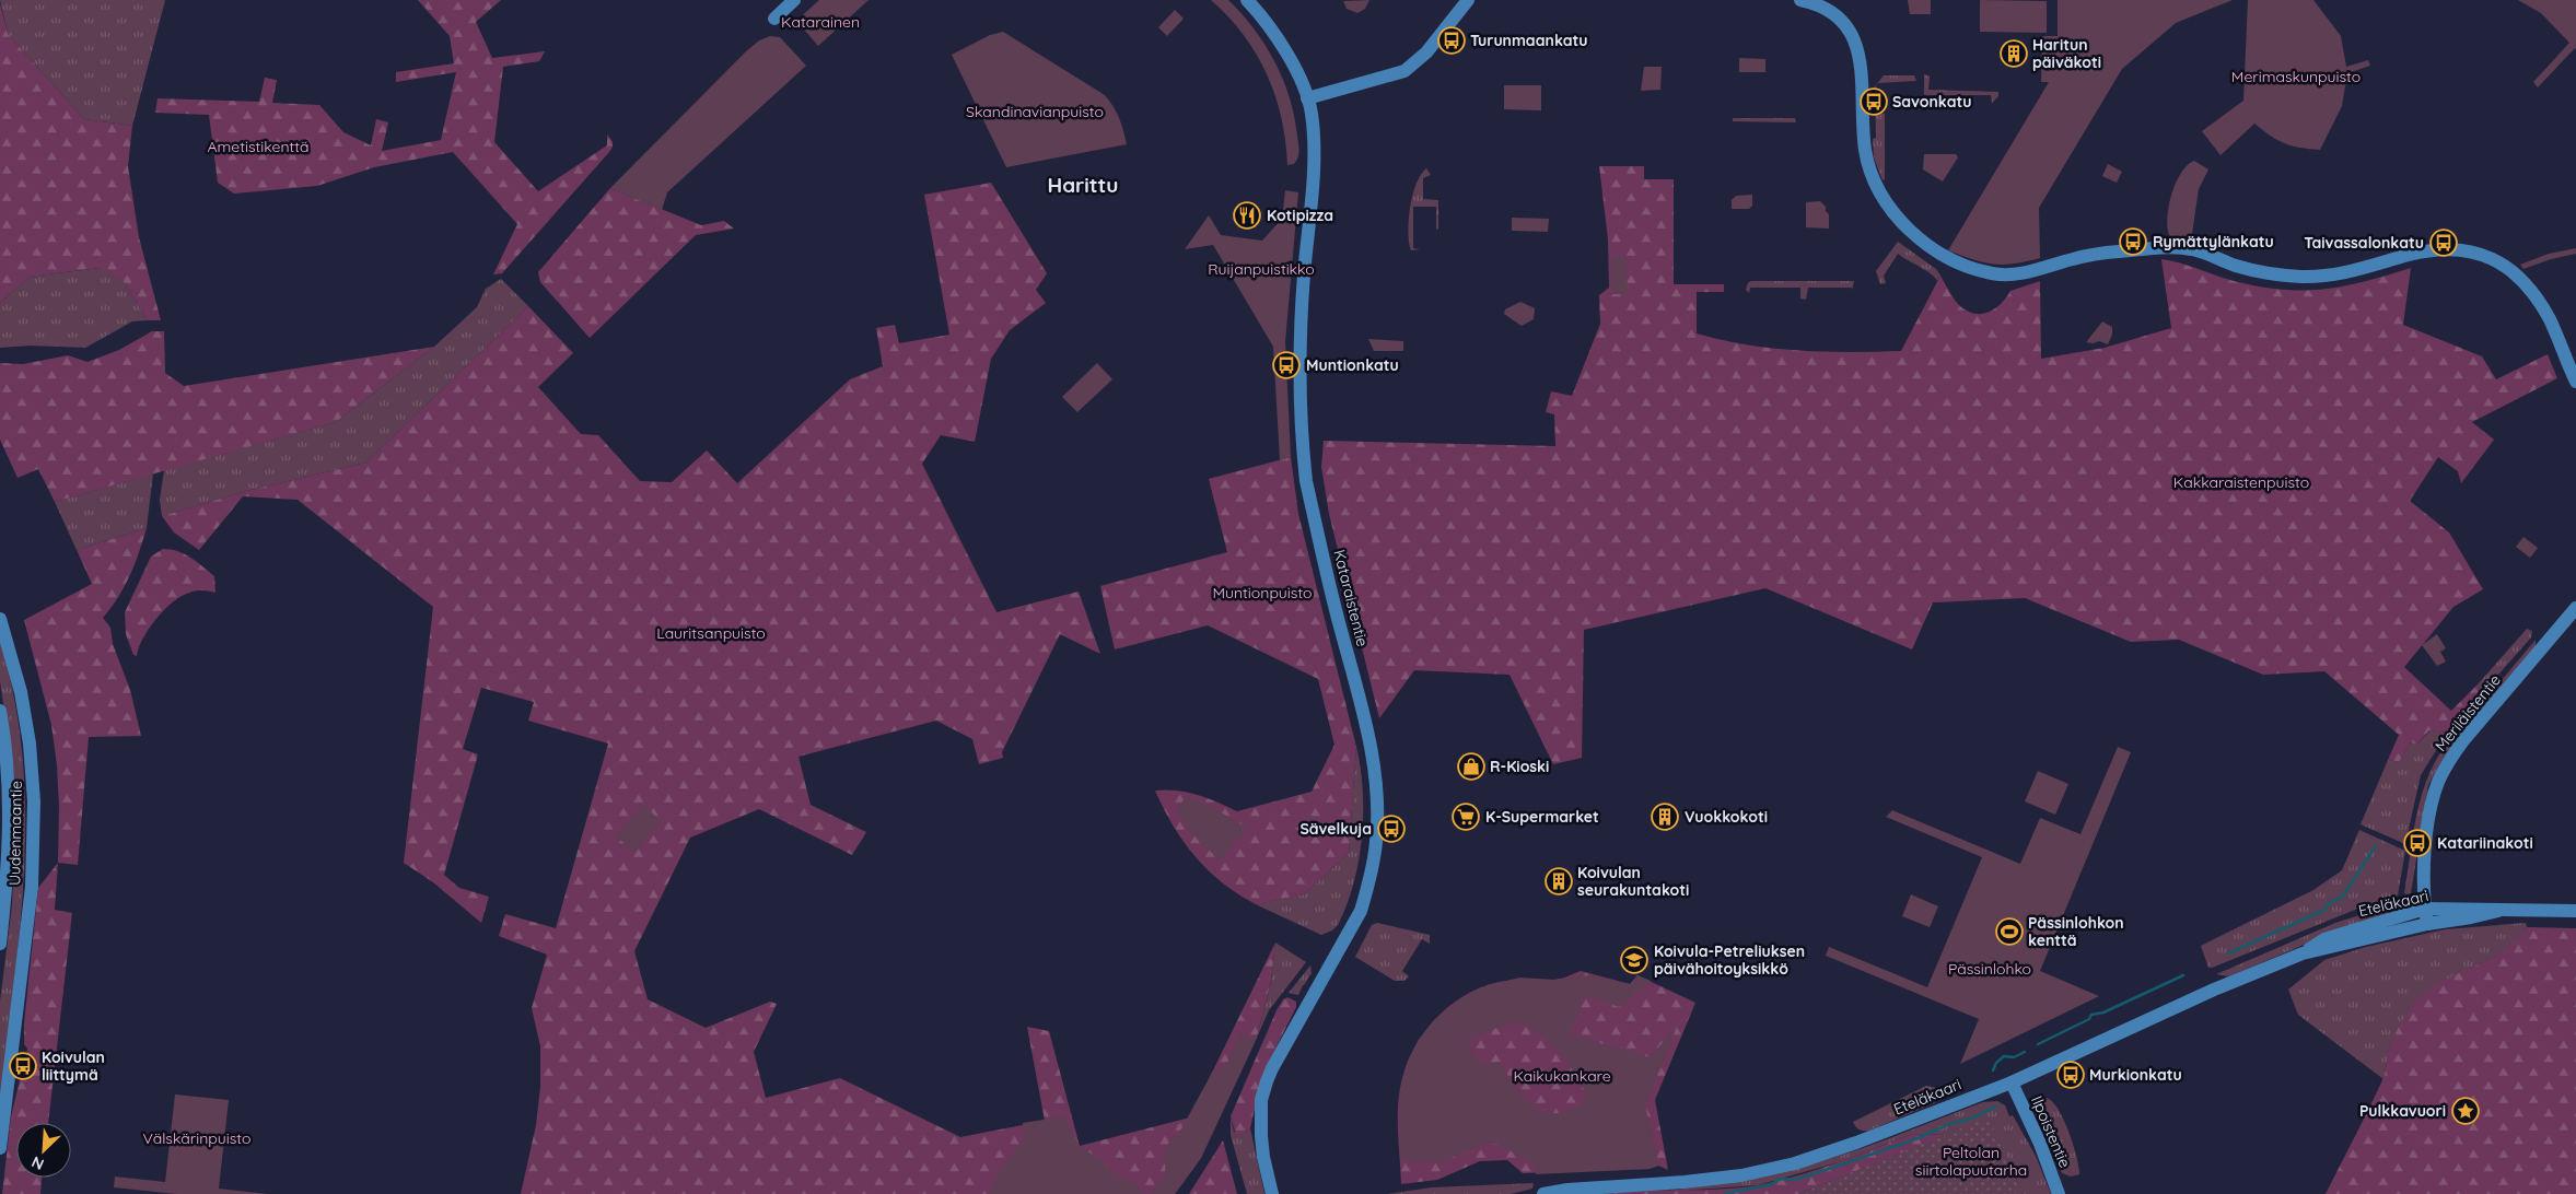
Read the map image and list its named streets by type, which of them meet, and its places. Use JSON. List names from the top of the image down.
{
  "streets": {
    "street": [
      "Kataraistentie",
      "Meriläistentie",
      "Uudenmaantie",
      "Eteläkaari",
      "Ilpoistentie"
    ]
  },
  "crossings": [
    ["Meriläistentie", "Eteläkaari"],
    ["Eteläkaari", "Ilpoistentie"]
  ],
  "districts": ["Harittu"],
  "parks": [
    "Katarainen",
    "Merimaskunpuisto",
    "Skandinavianpuisto",
    "Ametistikenttä",
    "Ruijanpuistikko",
    "Kakkaraistenpuisto",
    "Muntionpuisto",
    "Lauritsanpuisto",
    "Pässinlohko",
    "Kaikukankare",
    "Välskärinpuisto",
    "Peltolan siirtolapuutarha"
  ],
  "places": {
    "bus stop": [
      "Turunmaankatu",
      "Savonkatu",
      "Rymättylänkatu",
      "Taivassalonkatu",
      "Muntionkatu",
      "Sävelkuja",
      "Katariinakoti",
      "Koivulan liittymä",
      "Murkionkatu"
    ],
    "building": ["Haritun päiväkoti", "Vuokkokoti", "Koivulan seurakuntakoti"],
    "restaurant": ["Kotipizza"],
    "shop": ["R-Kioski"],
    "supermarket": ["K-Supermarket"],
    "sports": ["Pässinlohkon kenttä"],
    "school or university": ["Koivula-Petreliuksen päivähoitoyksikkö"],
    "place": ["Pulkkavuori"]
  },
  "north": "bottom left"
}
